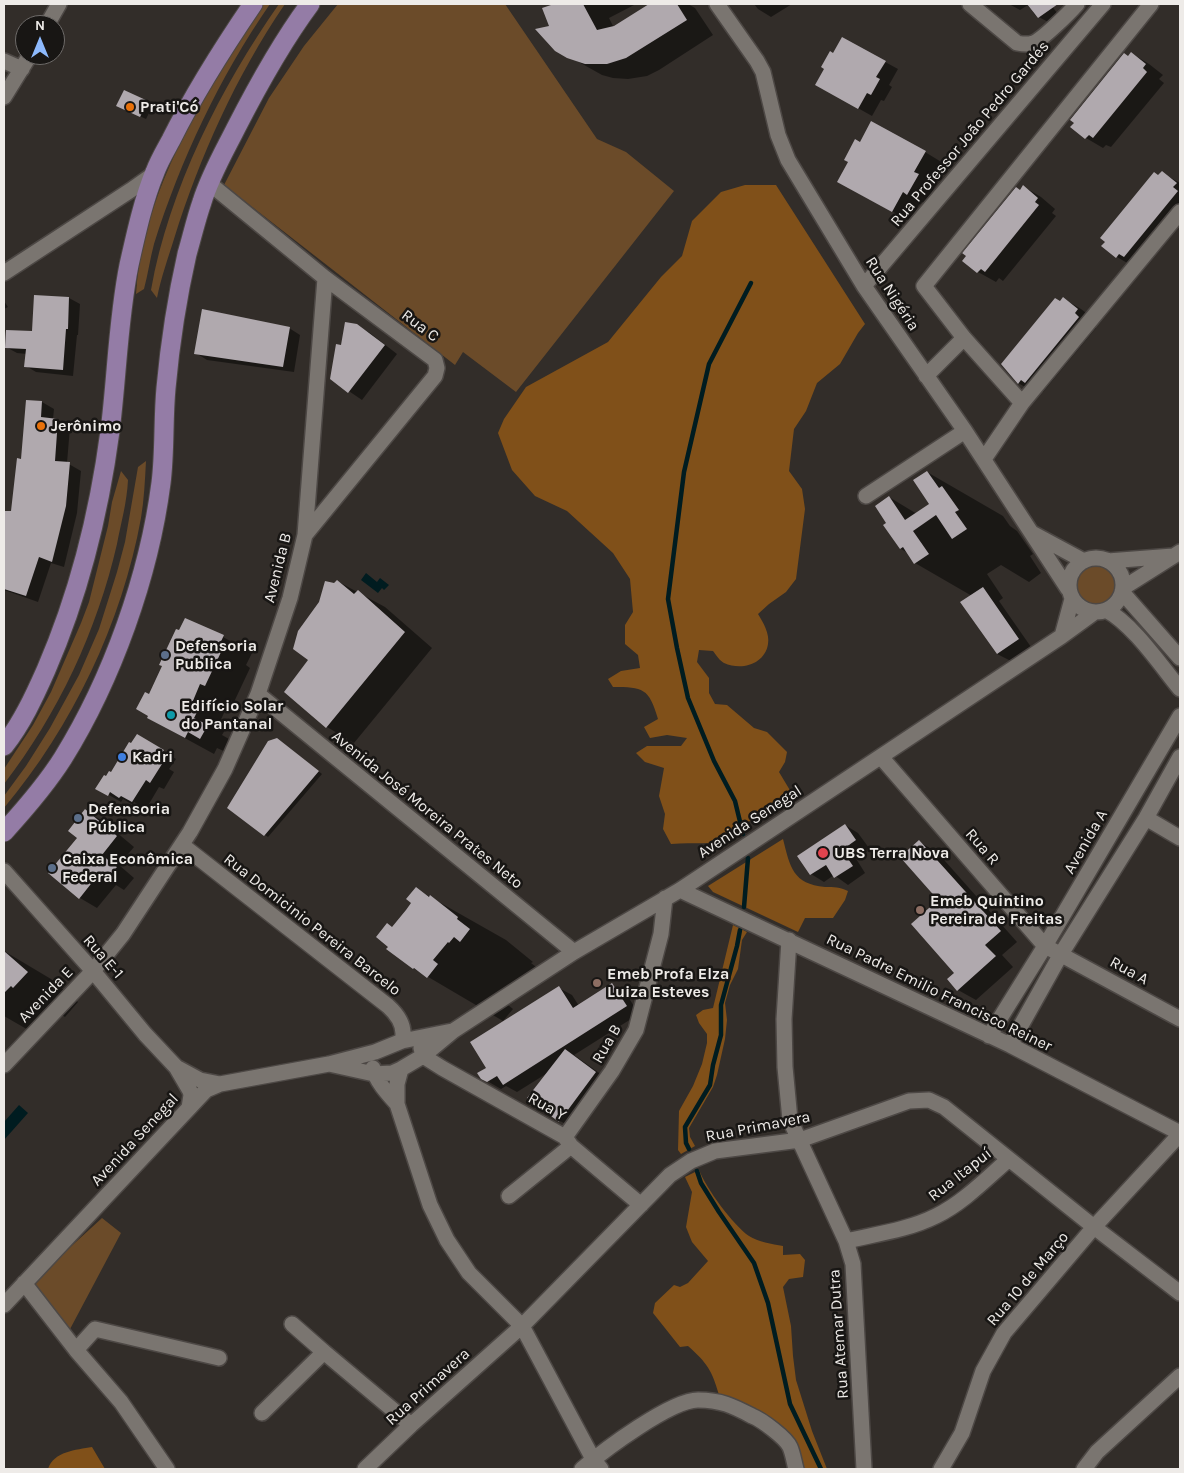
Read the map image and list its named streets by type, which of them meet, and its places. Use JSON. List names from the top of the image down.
{
  "streets": {
    "street": [
      "Rua Professor João Pedro Gardés",
      "Rua Nigéria",
      "Rua C",
      "Avenida B",
      "Avenida José Moreira Prates Neto",
      "Avenida Senegal",
      "Avenida A",
      "Rua R",
      "Rua Domicinio Pereira Barcelo",
      "Rua E-1",
      "Rua A",
      "Rua Padre Emilio Francisco Reiner",
      "Avenida E",
      "Rua B",
      "Rua Y",
      "Rua Primavera",
      "Rua Itapuí",
      "Rua 10 de Março",
      "Rua Atemar Dutra"
    ]
  },
  "crossings": [
    ["Rua Professor João Pedro Gardés", "Rua Nigéria"],
    ["Rua Nigéria", "Avenida Senegal"],
    ["Rua C", "Avenida B"],
    ["Avenida B", "Avenida José Moreira Prates Neto"],
    ["Avenida B", "Rua Domicinio Pereira Barcelo"],
    ["Avenida B", "Avenida E"],
    ["Avenida José Moreira Prates Neto", "Avenida Senegal"],
    ["Avenida Senegal", "Rua R"],
    ["Avenida Senegal", "Rua Domicinio Pereira Barcelo"],
    ["Avenida Senegal", "Rua E-1"],
    ["Avenida Senegal", "Rua Padre Emilio Francisco Reiner"],
    ["Avenida Senegal", "Rua B"],
    ["Avenida Senegal", "Rua Y"],
    ["Avenida A", "Rua R"],
    ["Avenida A", "Rua Padre Emilio Francisco Reiner"],
    ["Rua R", "Rua A"],
    ["Rua Domicinio Pereira Barcelo", "Avenida E"],
    ["Rua E-1", "Avenida E"],
    ["Rua Padre Emilio Francisco Reiner", "Rua 10 de Março"],
    ["Rua Padre Emilio Francisco Reiner", "Rua Atemar Dutra"],
    ["Rua B", "Rua Y"],
    ["Rua Y", "Rua Primavera"],
    ["Rua Primavera", "Rua Itapuí"],
    ["Rua Primavera", "Rua 10 de Março"],
    ["Rua Primavera", "Rua Atemar Dutra"],
    ["Rua Itapuí", "Rua Atemar Dutra"]
  ],
  "places": [
    "Prati'Có",
    "Jerônimo",
    "Defensoria Publica",
    "Edifício Solar do Pantanal",
    "Kadri",
    "Defensoria Pública",
    "UBS Terra Nova",
    "Caixa Econômica Federal",
    "Emeb Quintino Pereira de Freitas",
    "Emeb Profª Elza Luiza Esteves"
  ],
  "north": "top"
}
